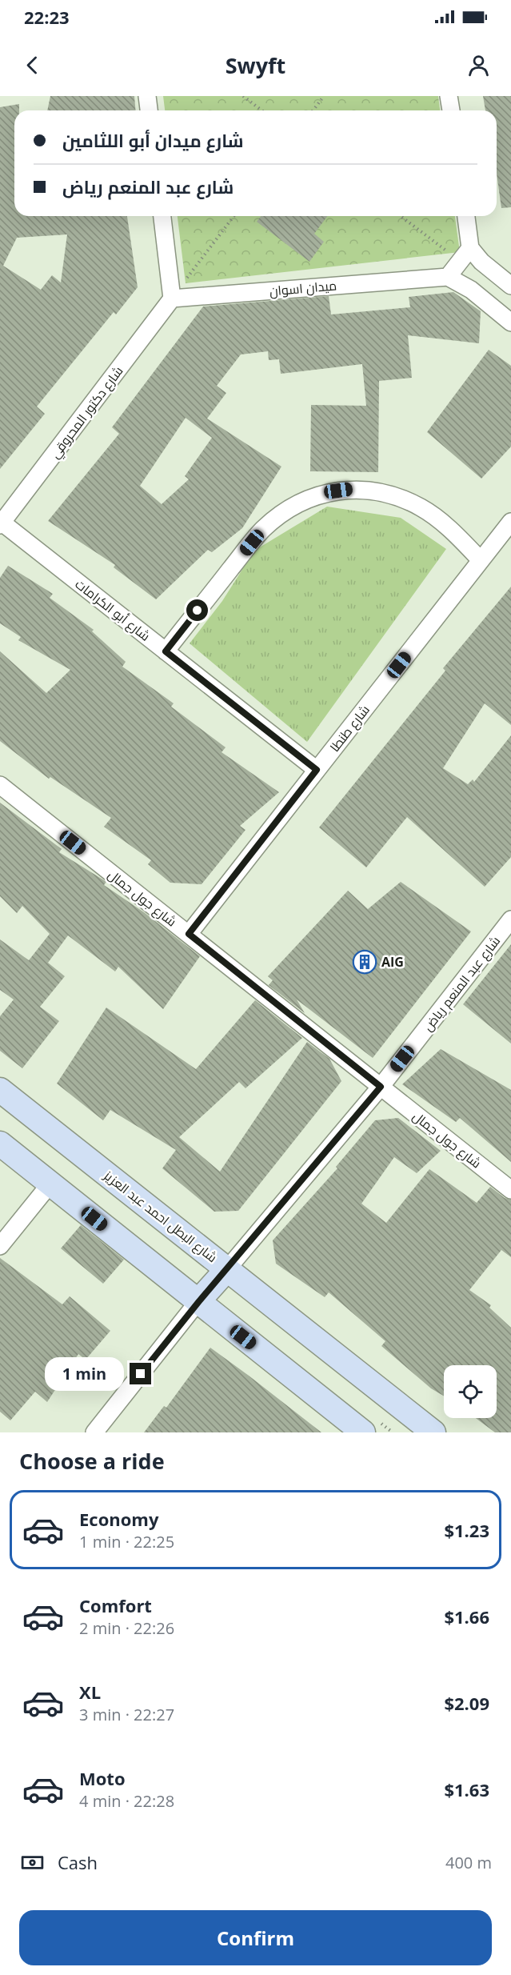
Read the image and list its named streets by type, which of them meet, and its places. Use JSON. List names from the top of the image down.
{
  "streets": {
    "main road": ["شارع البطل احمد عبد العزيز"],
    "street": [
      "ميدان اسوان",
      "شارع دكتور المحروقي",
      "شارع أبو الكرامات",
      "شارع طنطا",
      "شارع جول جمال",
      "شارع عبد المنعم رياض"
    ]
  },
  "crossings": [
    ["ميدان اسوان", "شارع دكتور المحروقي"],
    ["شارع دكتور المحروقي", "شارع أبو الكرامات"],
    ["شارع أبو الكرامات", "شارع طنطا"],
    ["شارع طنطا", "شارع جول جمال"],
    ["شارع جول جمال", "شارع عبد المنعم رياض"],
    ["شارع عبد المنعم رياض", "شارع البطل احمد عبد العزيز"]
  ],
  "places": {
    "building": ["AIG"]
  },
  "page": {
    "status": "22:23",
    "header": "Swyft",
    "banner": ["شارع ميدان أبو اللثامين", "شارع عبد المنعم رياض"],
    "bubble": "1 min",
    "heading": "Choose a ride",
    "list": [
      {
        "name": "Economy",
        "note": "1 min · 22:25",
        "value": "$1.23"
      },
      {
        "name": "Comfort",
        "note": "2 min · 22:26",
        "value": "$1.66"
      },
      {
        "name": "XL",
        "note": "3 min · 22:27",
        "value": "$2.09"
      },
      {
        "name": "Moto",
        "note": "4 min · 22:28",
        "value": "$1.63"
      }
    ],
    "pay": ["Cash", "400 m"],
    "buttons": "Confirm"
  }
}
